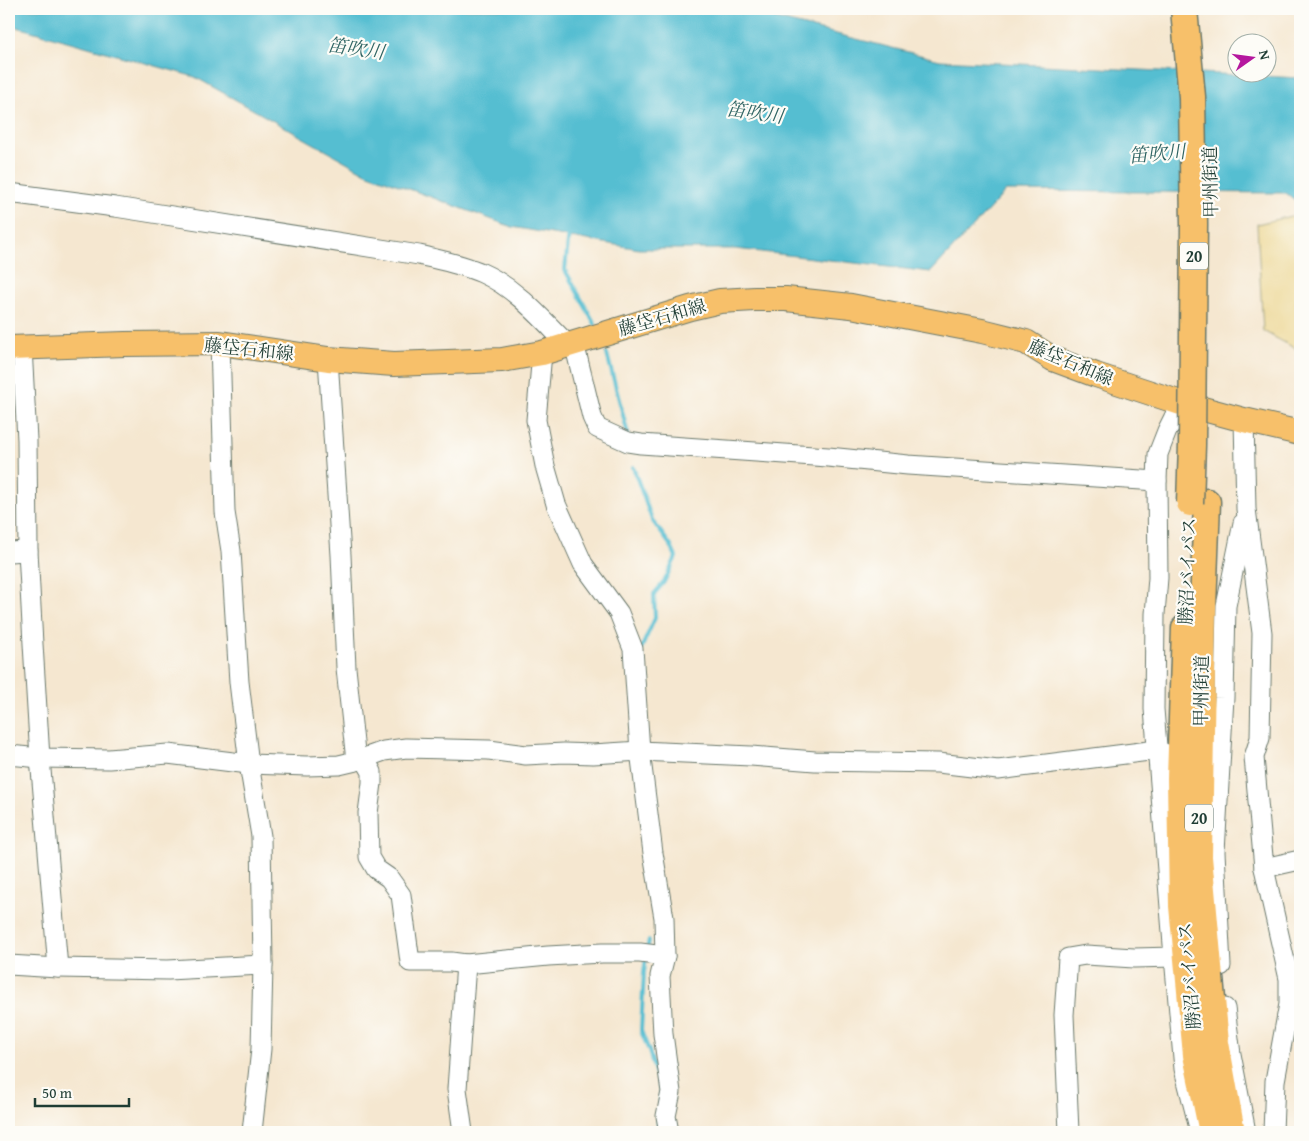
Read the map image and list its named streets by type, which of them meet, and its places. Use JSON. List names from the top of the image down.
{
  "streets": {
    "highway": ["甲州街道", "20", "勝沼バイパス"],
    "main road": ["藤垈石和線"]
  },
  "crossings": [
    ["甲州街道", "勝沼バイパス"]
  ],
  "water": ["笛吹川"],
  "scale_bar": "50 m",
  "north": "right"
}
